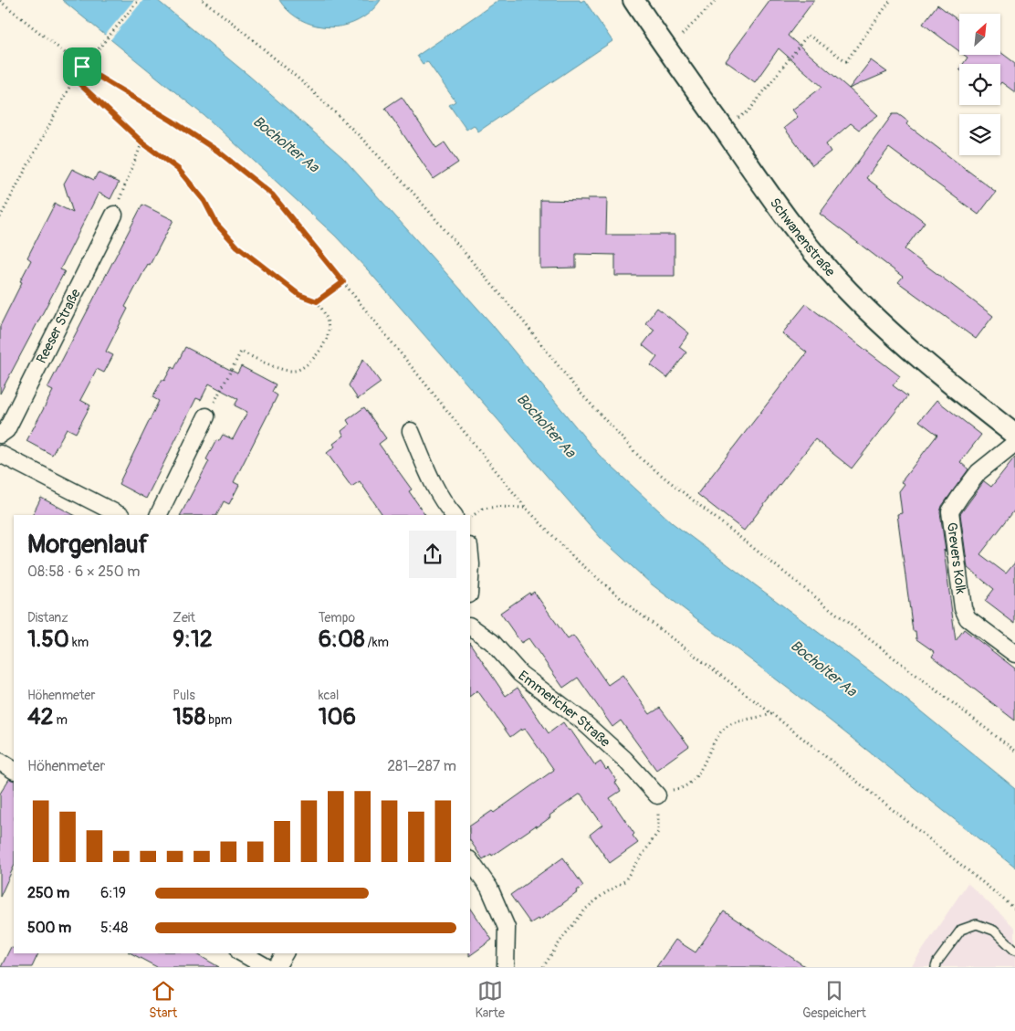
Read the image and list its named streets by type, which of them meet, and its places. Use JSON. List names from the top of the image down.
{
  "streets": {
    "street": [
      "Schwanenstraße",
      "Reeser Straße",
      "Grevers Kolk",
      "Emmericher Straße"
    ]
  },
  "water": ["Bocholter Aa"],
  "north": "top right",
  "page": {
    "heading": ["Morgenlauf", "08:58 · 6 × 250 m"],
    "stats": [
      ["Distanz", "1.50 km"],
      ["Zeit", "9:12"],
      ["Tempo", "6:08 /km"],
      ["Höhenmeter", "42 m"],
      ["Puls", "158 bpm"],
      ["kcal", "106"]
    ],
    "chart": ["Höhenmeter", "281–287 m"],
    "list": [
      {
        "name": "250 m",
        "note": "6:19"
      },
      {
        "name": "500 m",
        "note": "5:48"
      }
    ],
    "tabs": ["Start", "Karte", "Gespeichert"]
  }
}
